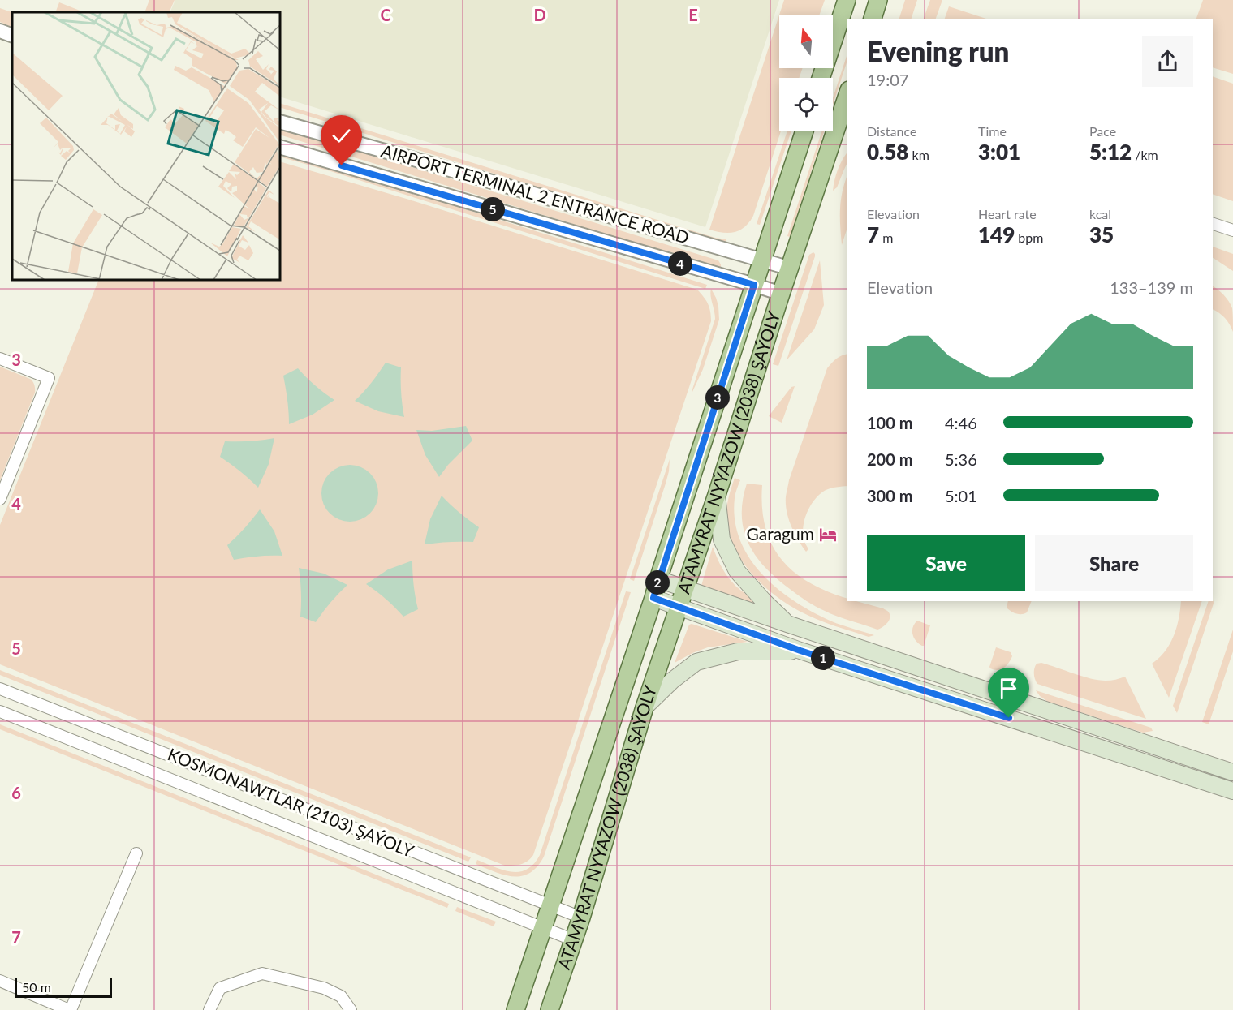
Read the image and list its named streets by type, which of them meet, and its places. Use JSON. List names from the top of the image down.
{
  "streets": {
    "main road": ["ATAMYRAT NYÝAZOW (2038) ŞAÝOLY"],
    "street": ["AIRPORT TERMINAL 2 ENTRANCE ROAD", "KOSMONAWTLAR (2103) ŞAÝOLY"]
  },
  "crossings": [
    ["AIRPORT TERMINAL 2 ENTRANCE ROAD", "ATAMYRAT NYÝAZOW (2038) ŞAÝOLY"],
    ["ATAMYRAT NYÝAZOW (2038) ŞAÝOLY", "KOSMONAWTLAR (2103) ŞAÝOLY"]
  ],
  "places": {
    "hotel": ["Garagum"]
  },
  "scale_bar": "50 m",
  "north": "top",
  "page": {
    "heading": ["Evening run", "19:07"],
    "stats": [
      ["Distance", "0.58 km"],
      ["Time", "3:01"],
      ["Pace", "5:12 /km"],
      ["Elevation", "7 m"],
      ["Heart rate", "149 bpm"],
      ["kcal", "35"]
    ],
    "pins": [
      "5",
      "4",
      "3",
      "2",
      "1"
    ],
    "chart": ["Elevation", "133–139 m"],
    "list": [
      {
        "name": "100 m",
        "note": "4:46"
      },
      {
        "name": "200 m",
        "note": "5:36"
      },
      {
        "name": "300 m",
        "note": "5:01"
      }
    ],
    "buttons": ["Save", "Share"],
    "scale": "50 m"
  },
  "grid": {
    "columns": ["C", "D", "E"],
    "rows": [
      "3",
      "4",
      "5",
      "6",
      "7"
    ]
  }
}
